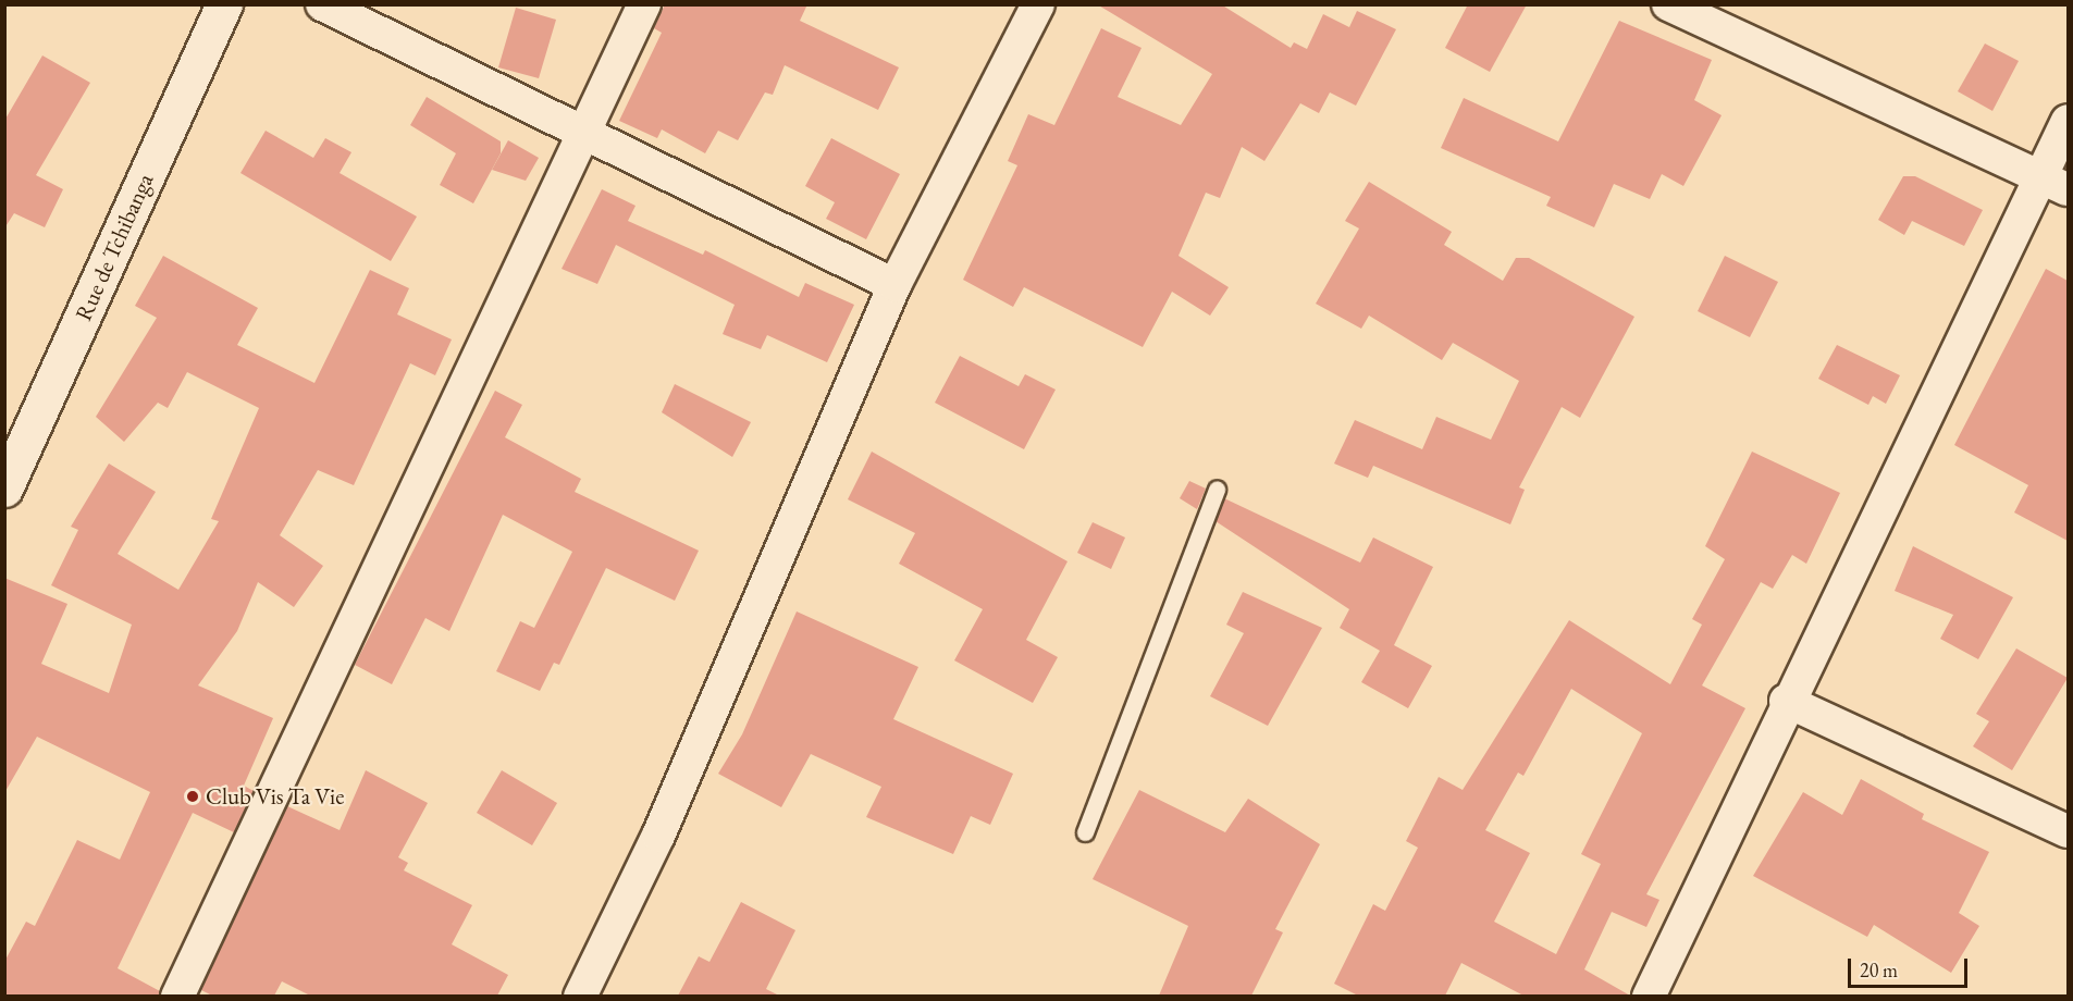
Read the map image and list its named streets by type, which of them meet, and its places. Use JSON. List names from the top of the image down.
{
  "streets": {
    "street": ["Rue de Tchibanga"]
  },
  "places": ["Club Vis Ta Vie"],
  "scale_bar": "20 m"
}
